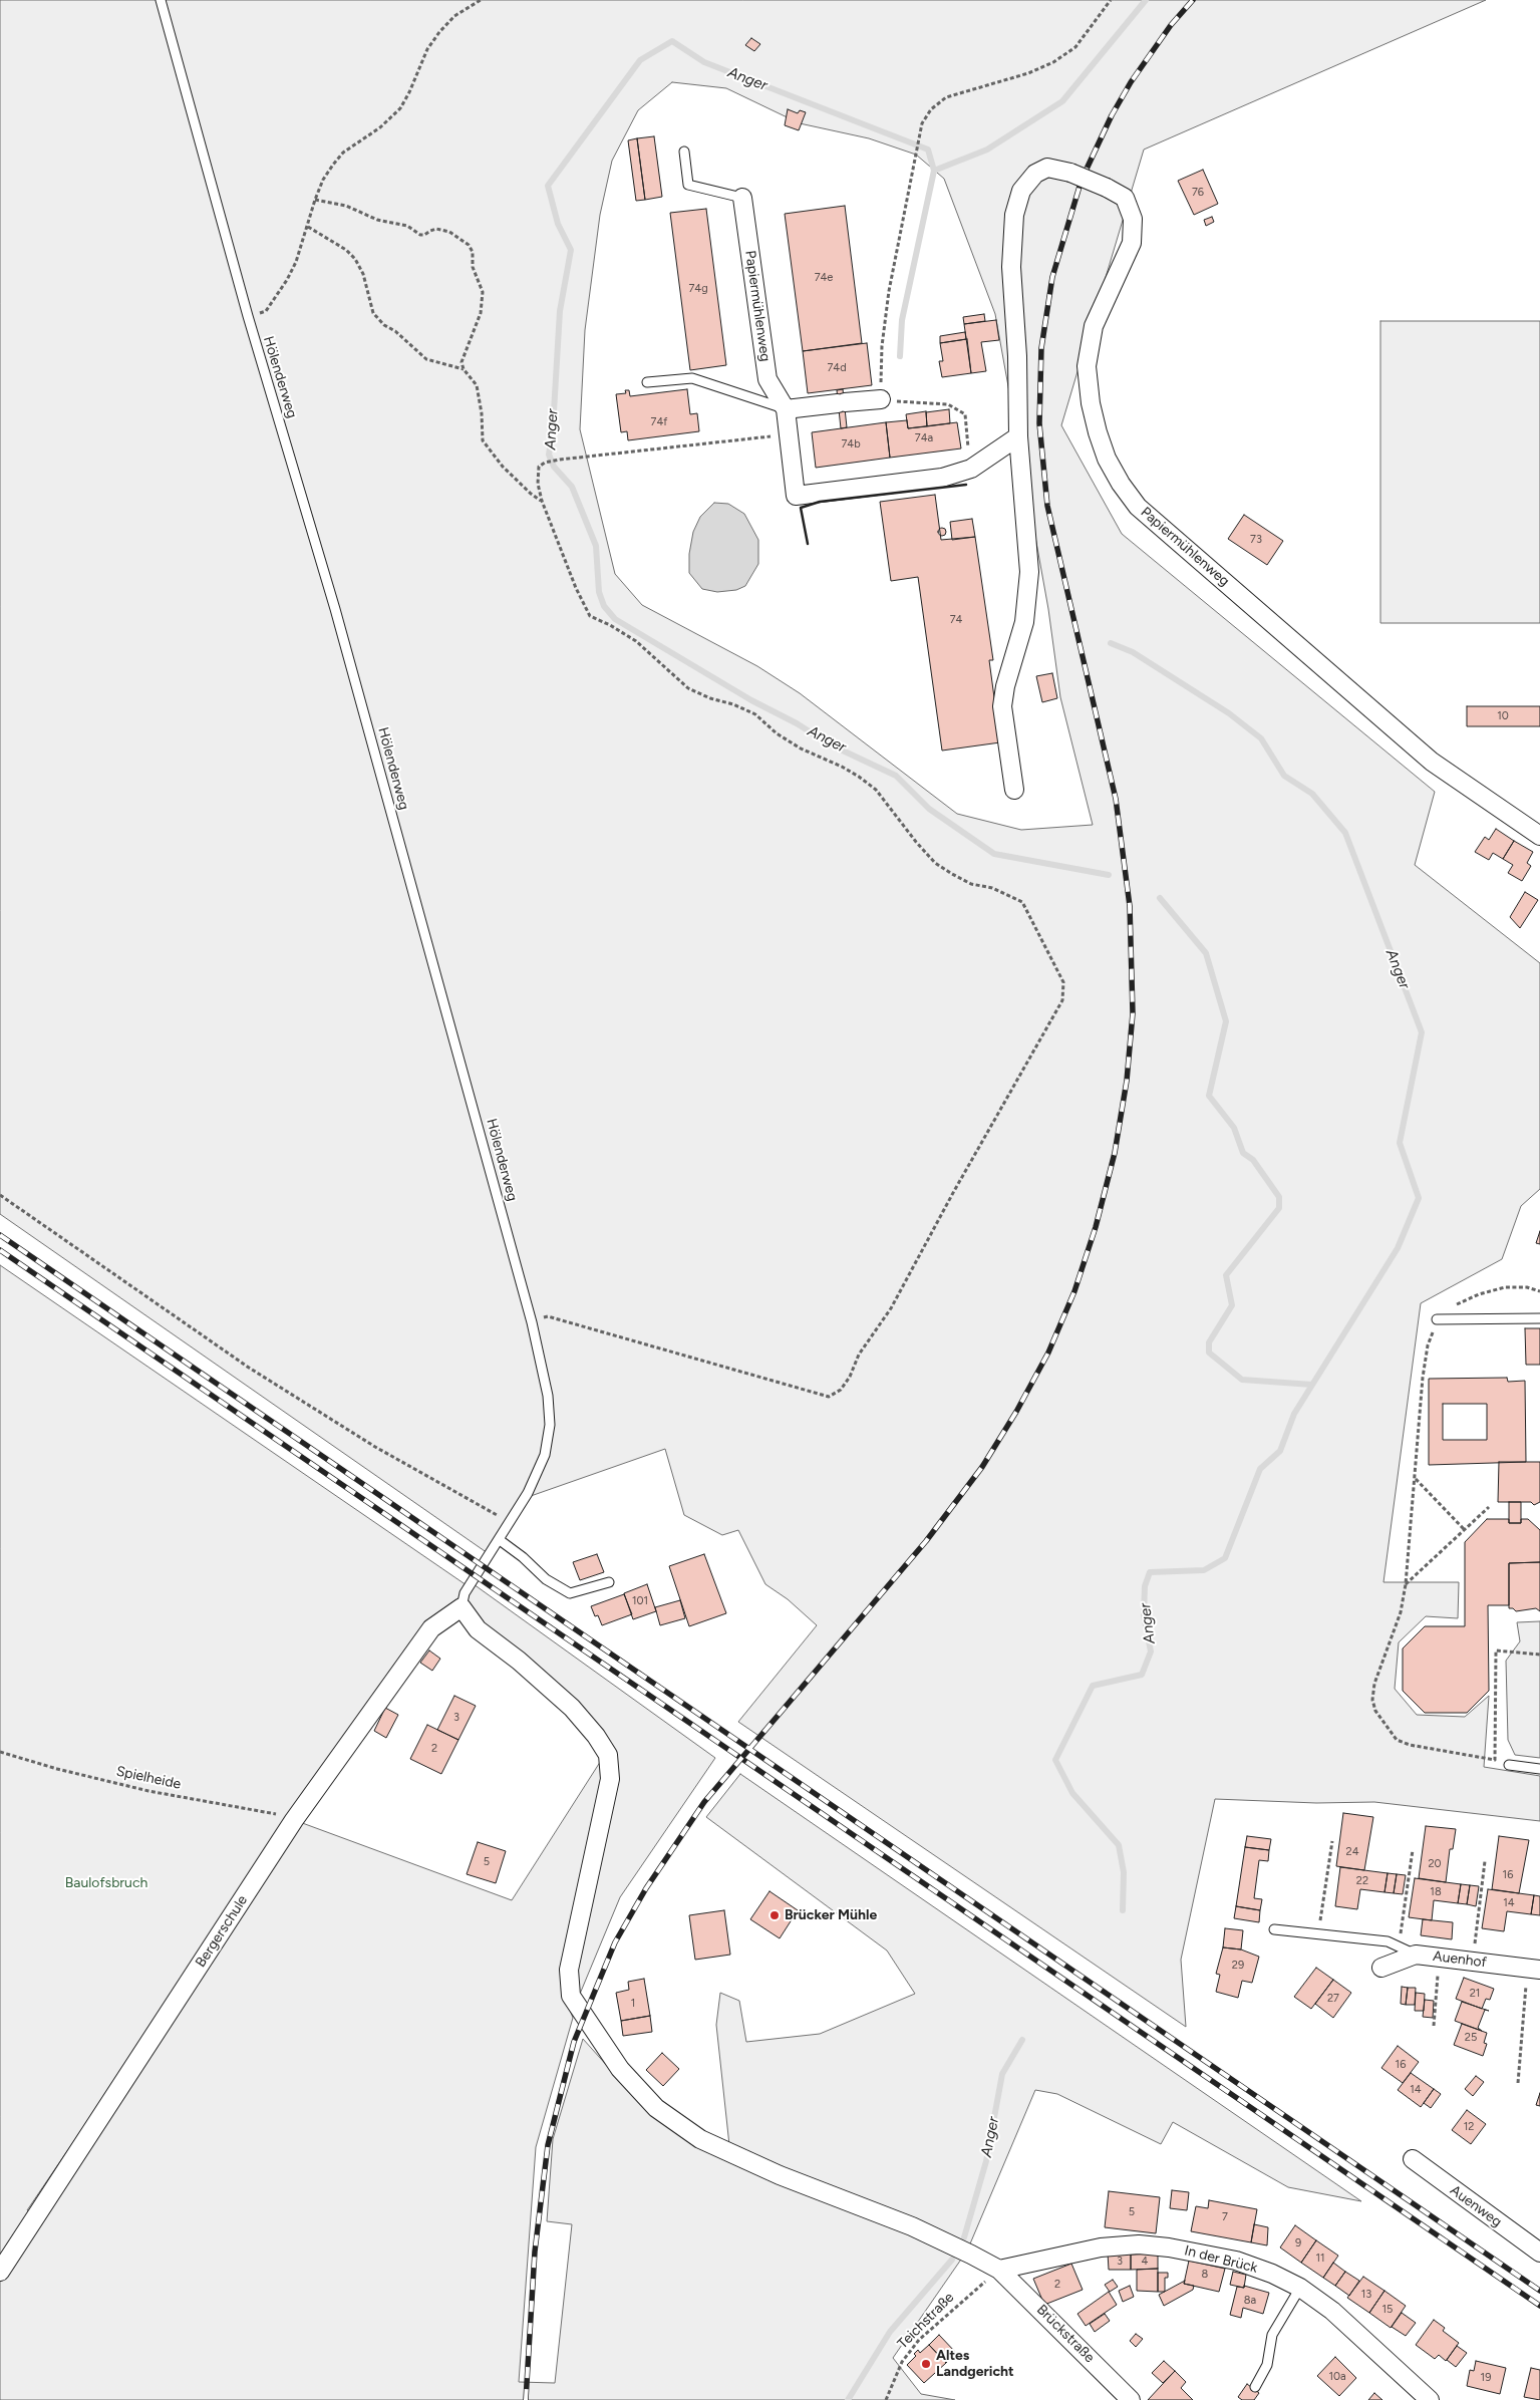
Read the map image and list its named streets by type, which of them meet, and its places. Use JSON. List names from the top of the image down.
{
  "streets": {
    "street": [
      "Papiermühlenweg",
      "Bergerschule",
      "Auenhof",
      "Auenweg",
      "In der Brück",
      "Brückstraße"
    ],
    "lane": ["Hölenderweg"],
    "path": ["Spielheide", "Teichstraße"]
  },
  "crossings": [
    ["Hölenderweg", "Bergerschule"],
    ["Spielheide", "Bergerschule"],
    ["In der Brück", "Teichstraße"],
    ["In der Brück", "Brückstraße"],
    ["Teichstraße", "Brückstraße"]
  ],
  "water": ["Anger"],
  "parks": ["Baulofsbruch"],
  "places": ["Brücker Mühle", "Altes Landgericht"],
  "house_numbers": [
    "76",
    "74e",
    "74g",
    "74d",
    "74f",
    "74a",
    "74b",
    "73",
    "74",
    "10",
    "101",
    "3",
    "2",
    "24",
    "5",
    "20",
    "16",
    "22",
    "18",
    "14",
    "29",
    "21",
    "27",
    "1",
    "25",
    "16",
    "14",
    "12",
    "5",
    "7",
    "9",
    "11",
    "3",
    "4",
    "8",
    "2",
    "13",
    "8a",
    "15",
    "10a",
    "19"
  ]
}
